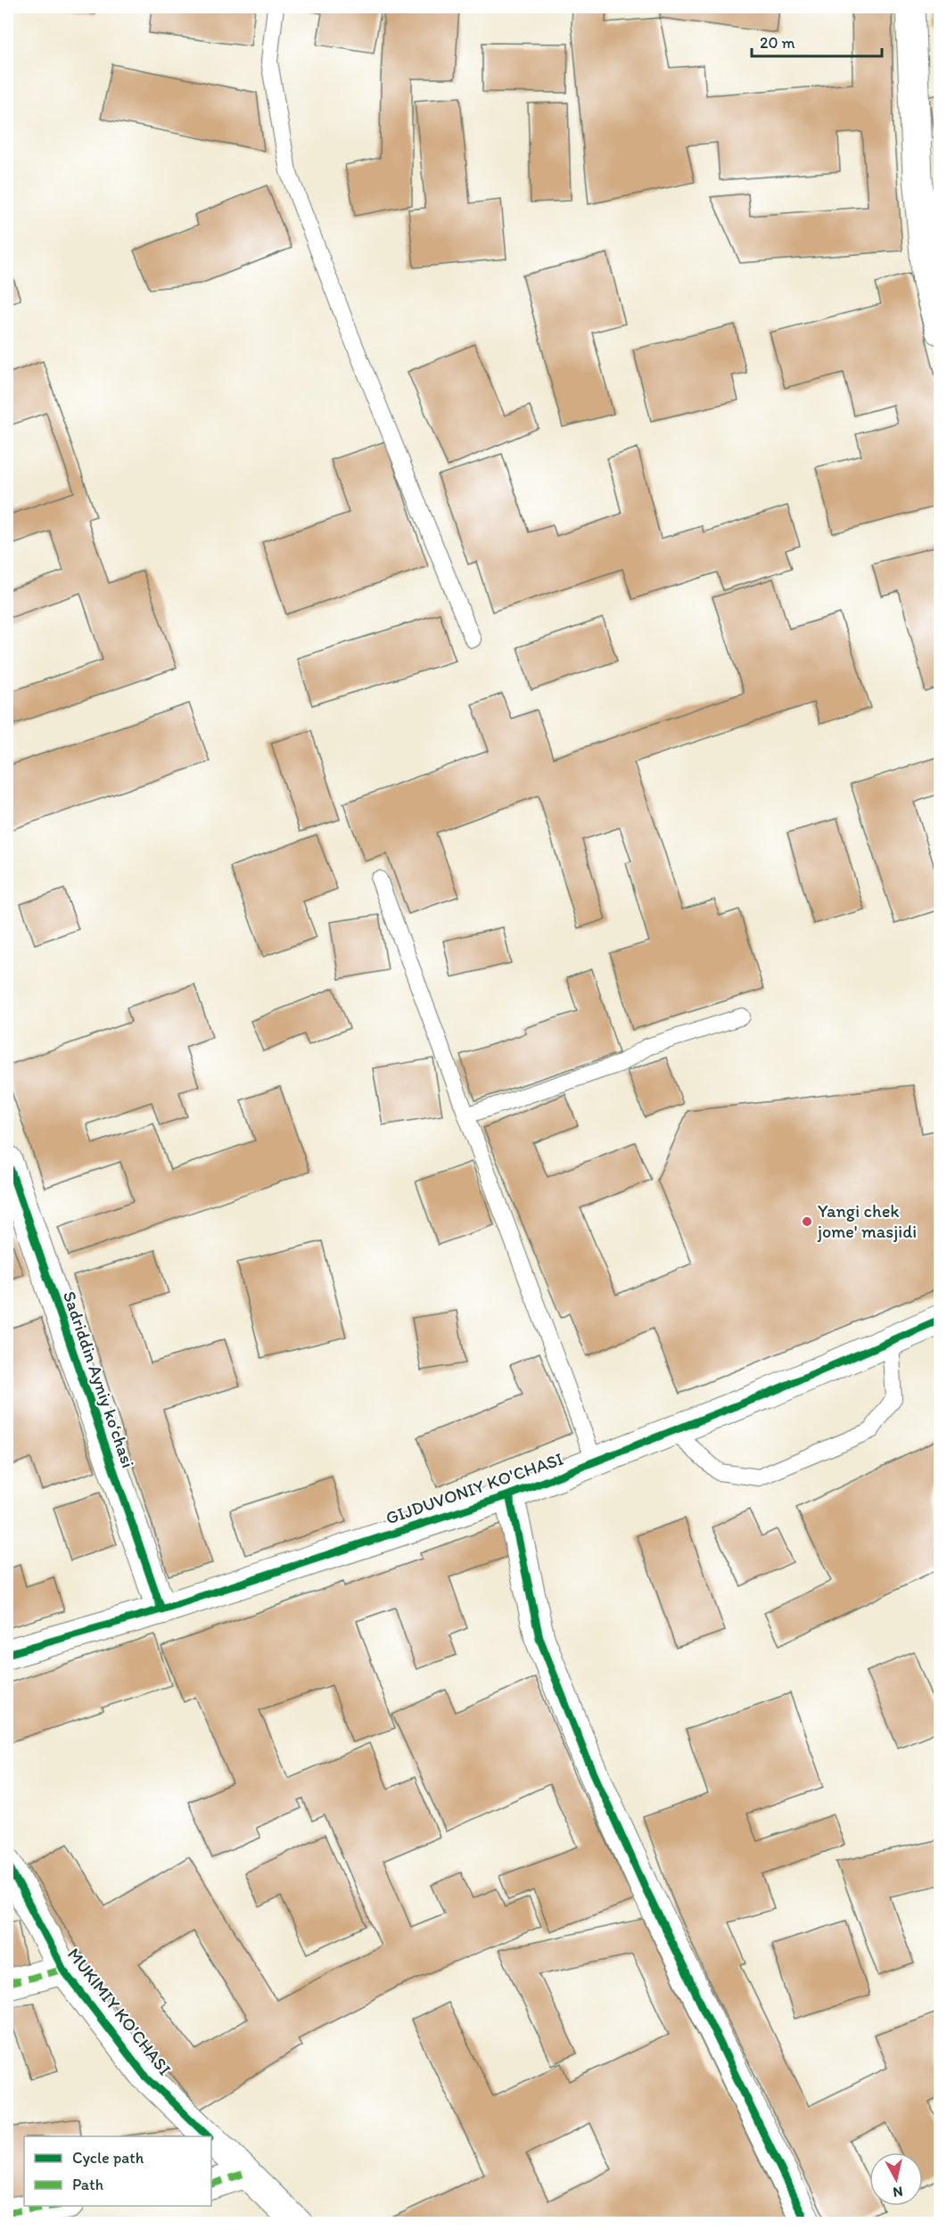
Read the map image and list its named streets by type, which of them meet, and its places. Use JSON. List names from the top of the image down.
{
  "streets": {
    "street": ["Sadriddin Ayniy koʻchasi", "GIJDUVONIY KO'CHASI", "MUKIMIY KO'CHASI"]
  },
  "crossings": [
    ["Sadriddin Ayniy koʻchasi", "GIJDUVONIY KO'CHASI"]
  ],
  "places": ["Yangi chek jome' masjidi"],
  "legend": ["Cycle path", "Path"],
  "scale_bar": "20 m",
  "north": "bottom"
}
